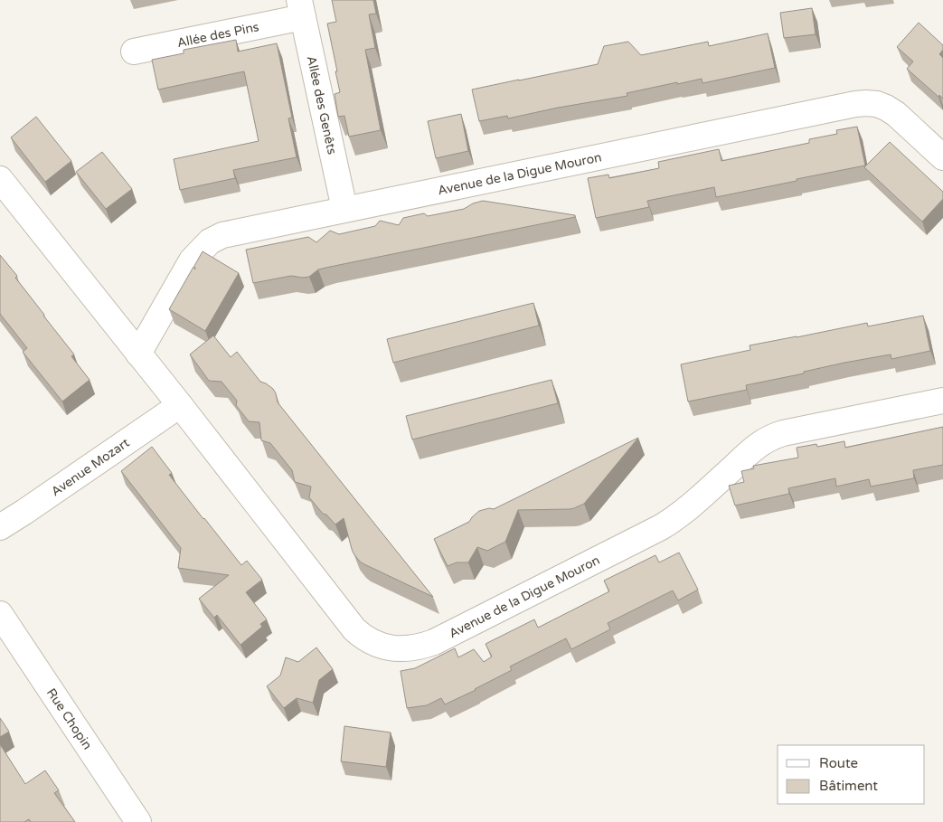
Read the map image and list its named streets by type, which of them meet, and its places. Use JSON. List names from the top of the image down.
{
  "streets": {
    "street": [
      "Allée des Pins",
      "Allée des Genêts",
      "Avenue de la Digue Mouron",
      "Avenue Mozart",
      "Rue Chopin"
    ]
  },
  "crossings": [
    ["Allée des Pins", "Allée des Genêts"],
    ["Allée des Genêts", "Avenue de la Digue Mouron"],
    ["Avenue de la Digue Mouron", "Avenue Mozart"]
  ],
  "legend": ["Route", "Bâtiment"]
}
